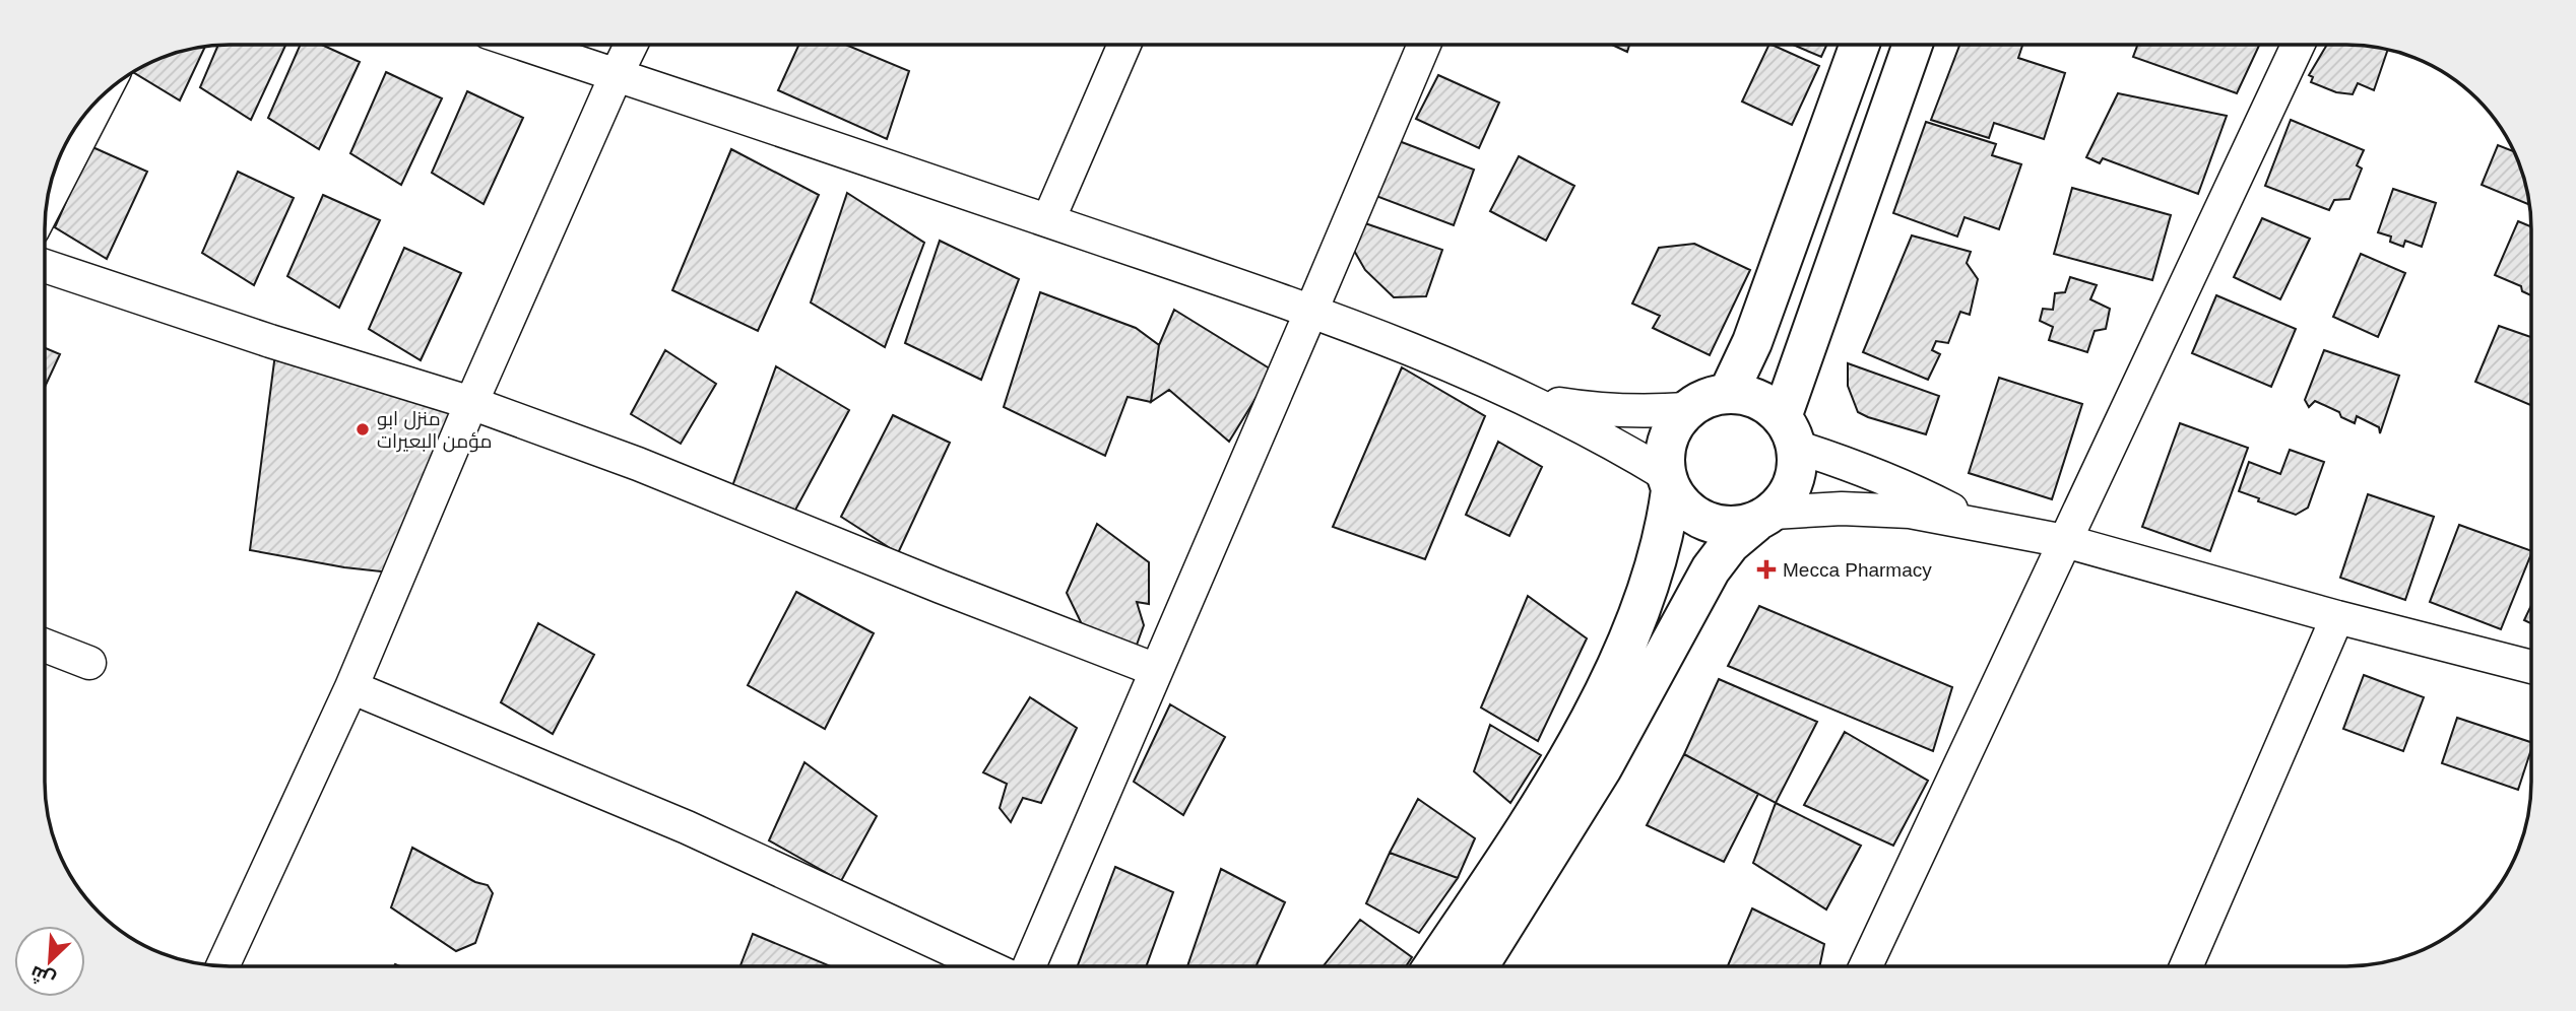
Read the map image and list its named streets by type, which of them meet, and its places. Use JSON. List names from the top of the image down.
{
  "places": {
    "other": ["منزل ابو مؤمن البعيرات"],
    "health": ["Mecca Pharmacy"]
  },
  "north": "bottom left"
}
